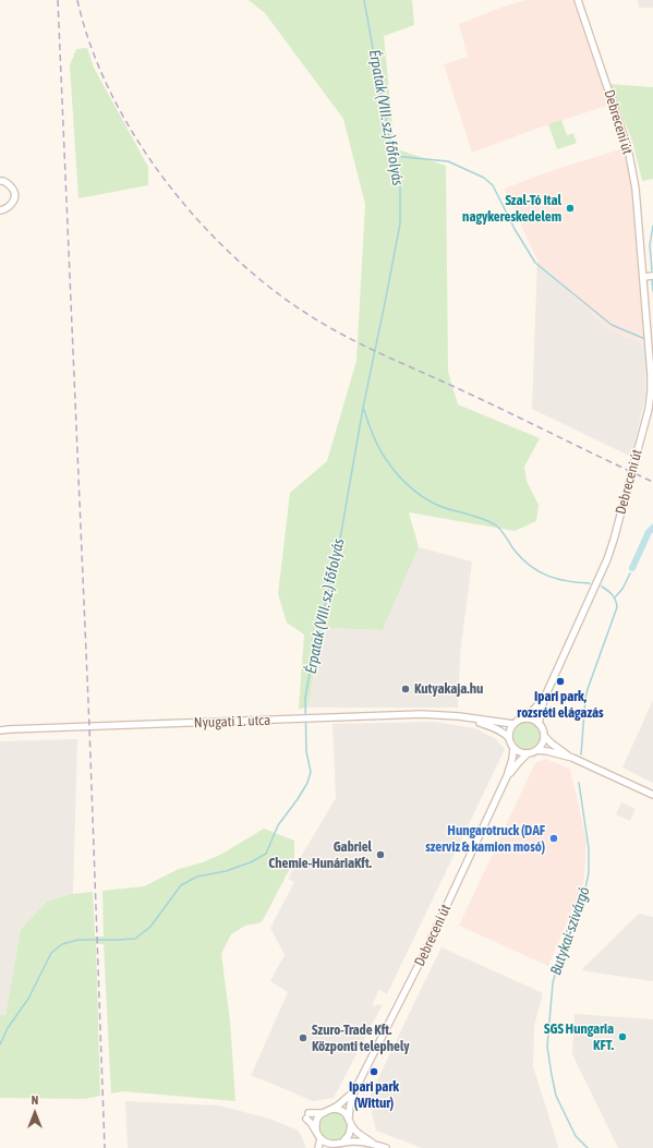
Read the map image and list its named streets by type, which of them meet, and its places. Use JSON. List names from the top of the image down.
{
  "streets": {
    "street": ["Debreceni út", "Nyugati 1. utca"]
  },
  "water": ["Érpatak (VIII. sz.) főfolyás", "Butykai-szivárgó"],
  "places": [
    "Szal-Tó Ital nagykereskedelem",
    "Ipari park, rozsréti elágazás",
    "Kutyakaja.hu",
    "Hungarotruck (DAF szerviz & kamion mosó)",
    "Gabriel Chemie-HunáriaKft.",
    "SGS Hungaria KFT.",
    "Szuro-Trade Kft. Központi telephely",
    "Ipari park (Wittur)"
  ],
  "north": "top"
}
